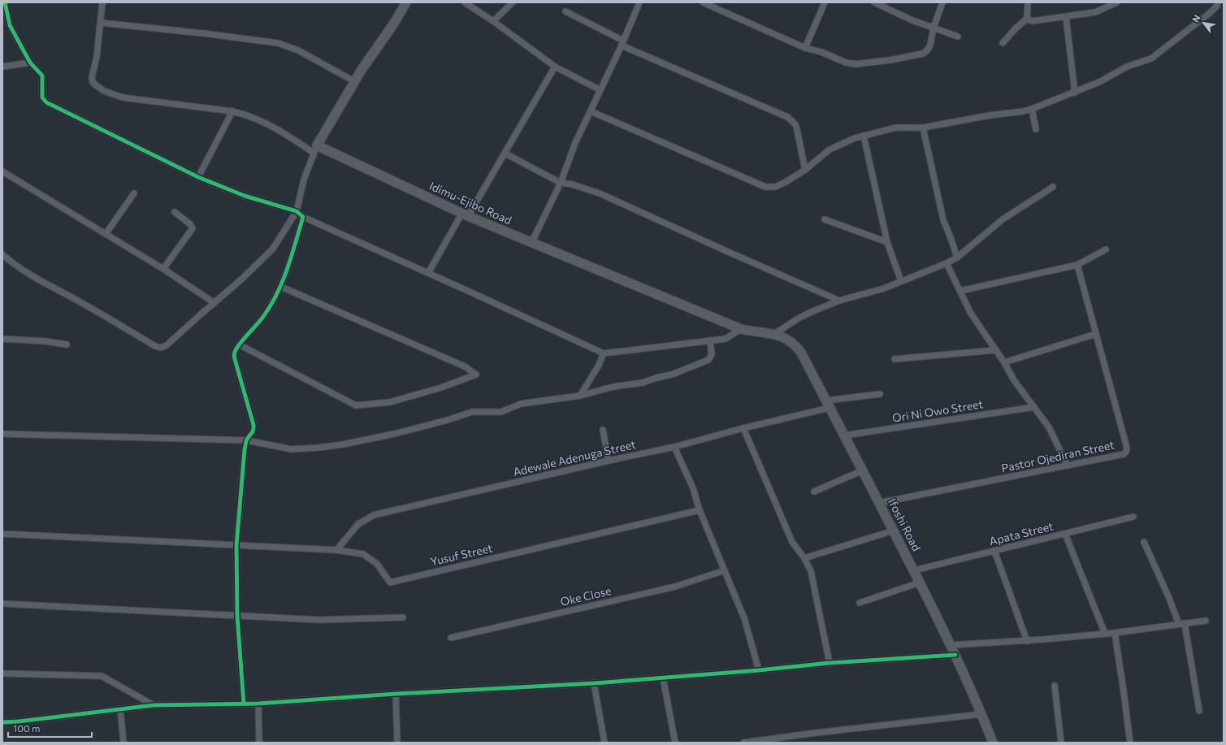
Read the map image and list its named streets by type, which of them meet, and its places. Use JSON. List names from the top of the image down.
{
  "streets": {
    "main road": ["Idimu-Ejibo Road", "Ifoshi Road"],
    "street": [
      "Ori Ni Owo Street",
      "Pastor Ojediran Street",
      "Adewale Adenuga Street",
      "Apata Street",
      "Yusuf Street",
      "Oke Close"
    ]
  },
  "crossings": [
    ["Idimu-Ejibo Road", "Ifoshi Road"],
    ["Ori Ni Owo Street", "Ifoshi Road"],
    ["Pastor Ojediran Street", "Ifoshi Road"],
    ["Adewale Adenuga Street", "Ifoshi Road"],
    ["Adewale Adenuga Street", "Yusuf Street"],
    ["Ifoshi Road", "Apata Street"]
  ],
  "scale_bar": "100 m",
  "north": "top left"
}
